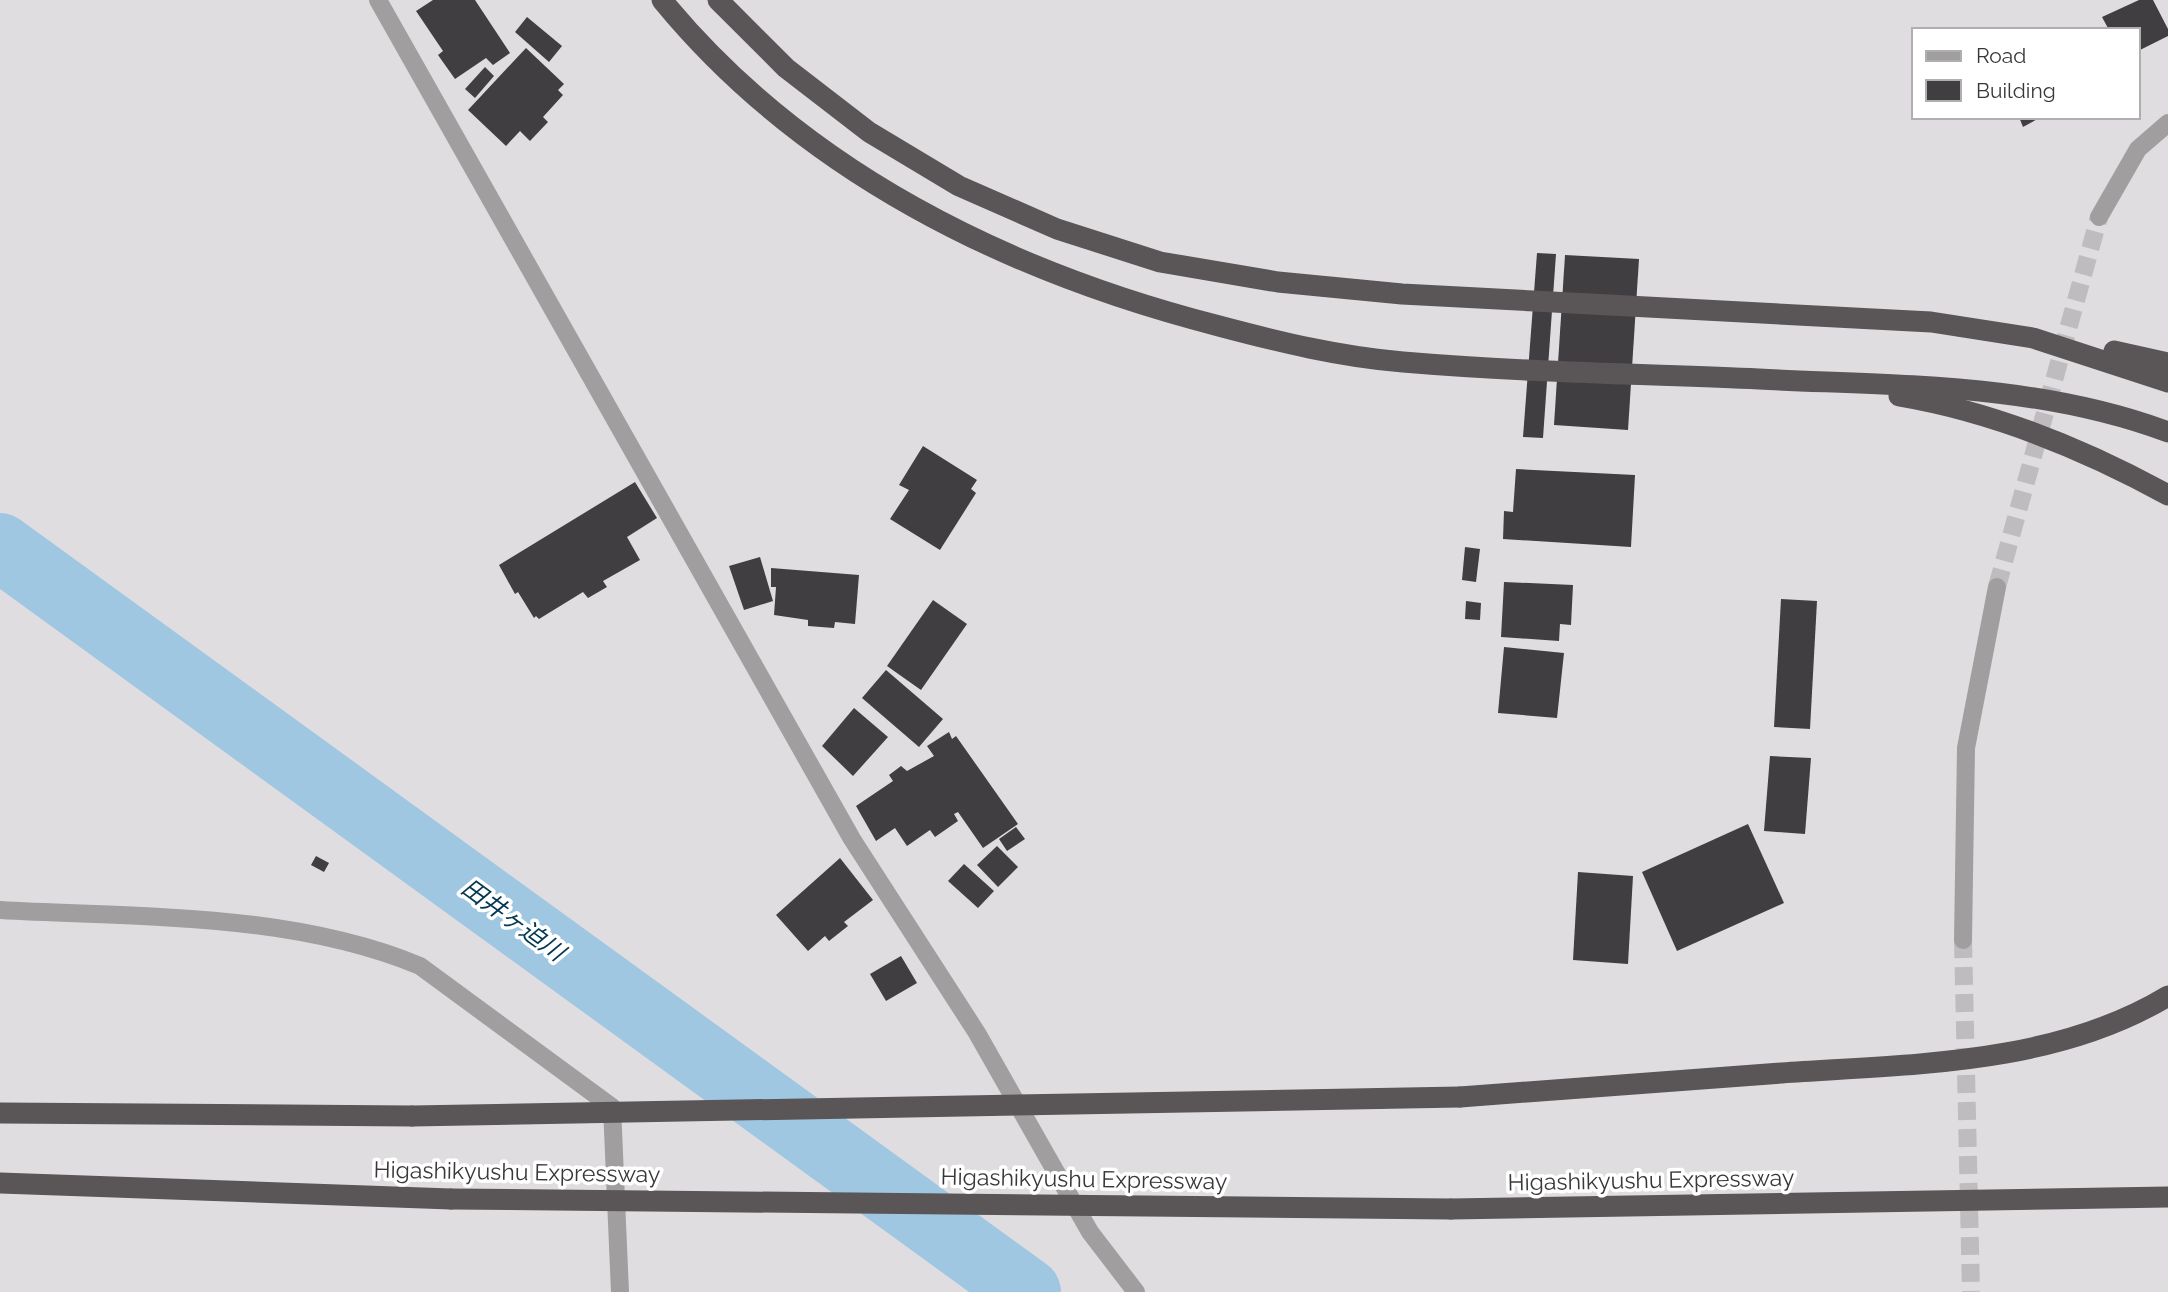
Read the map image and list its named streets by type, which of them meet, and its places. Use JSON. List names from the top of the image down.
{
  "streets": {
    "highway": ["Higashikyushu Expressway"]
  },
  "water": ["田井ヶ迫川"],
  "legend": ["Road", "Building"]
}
